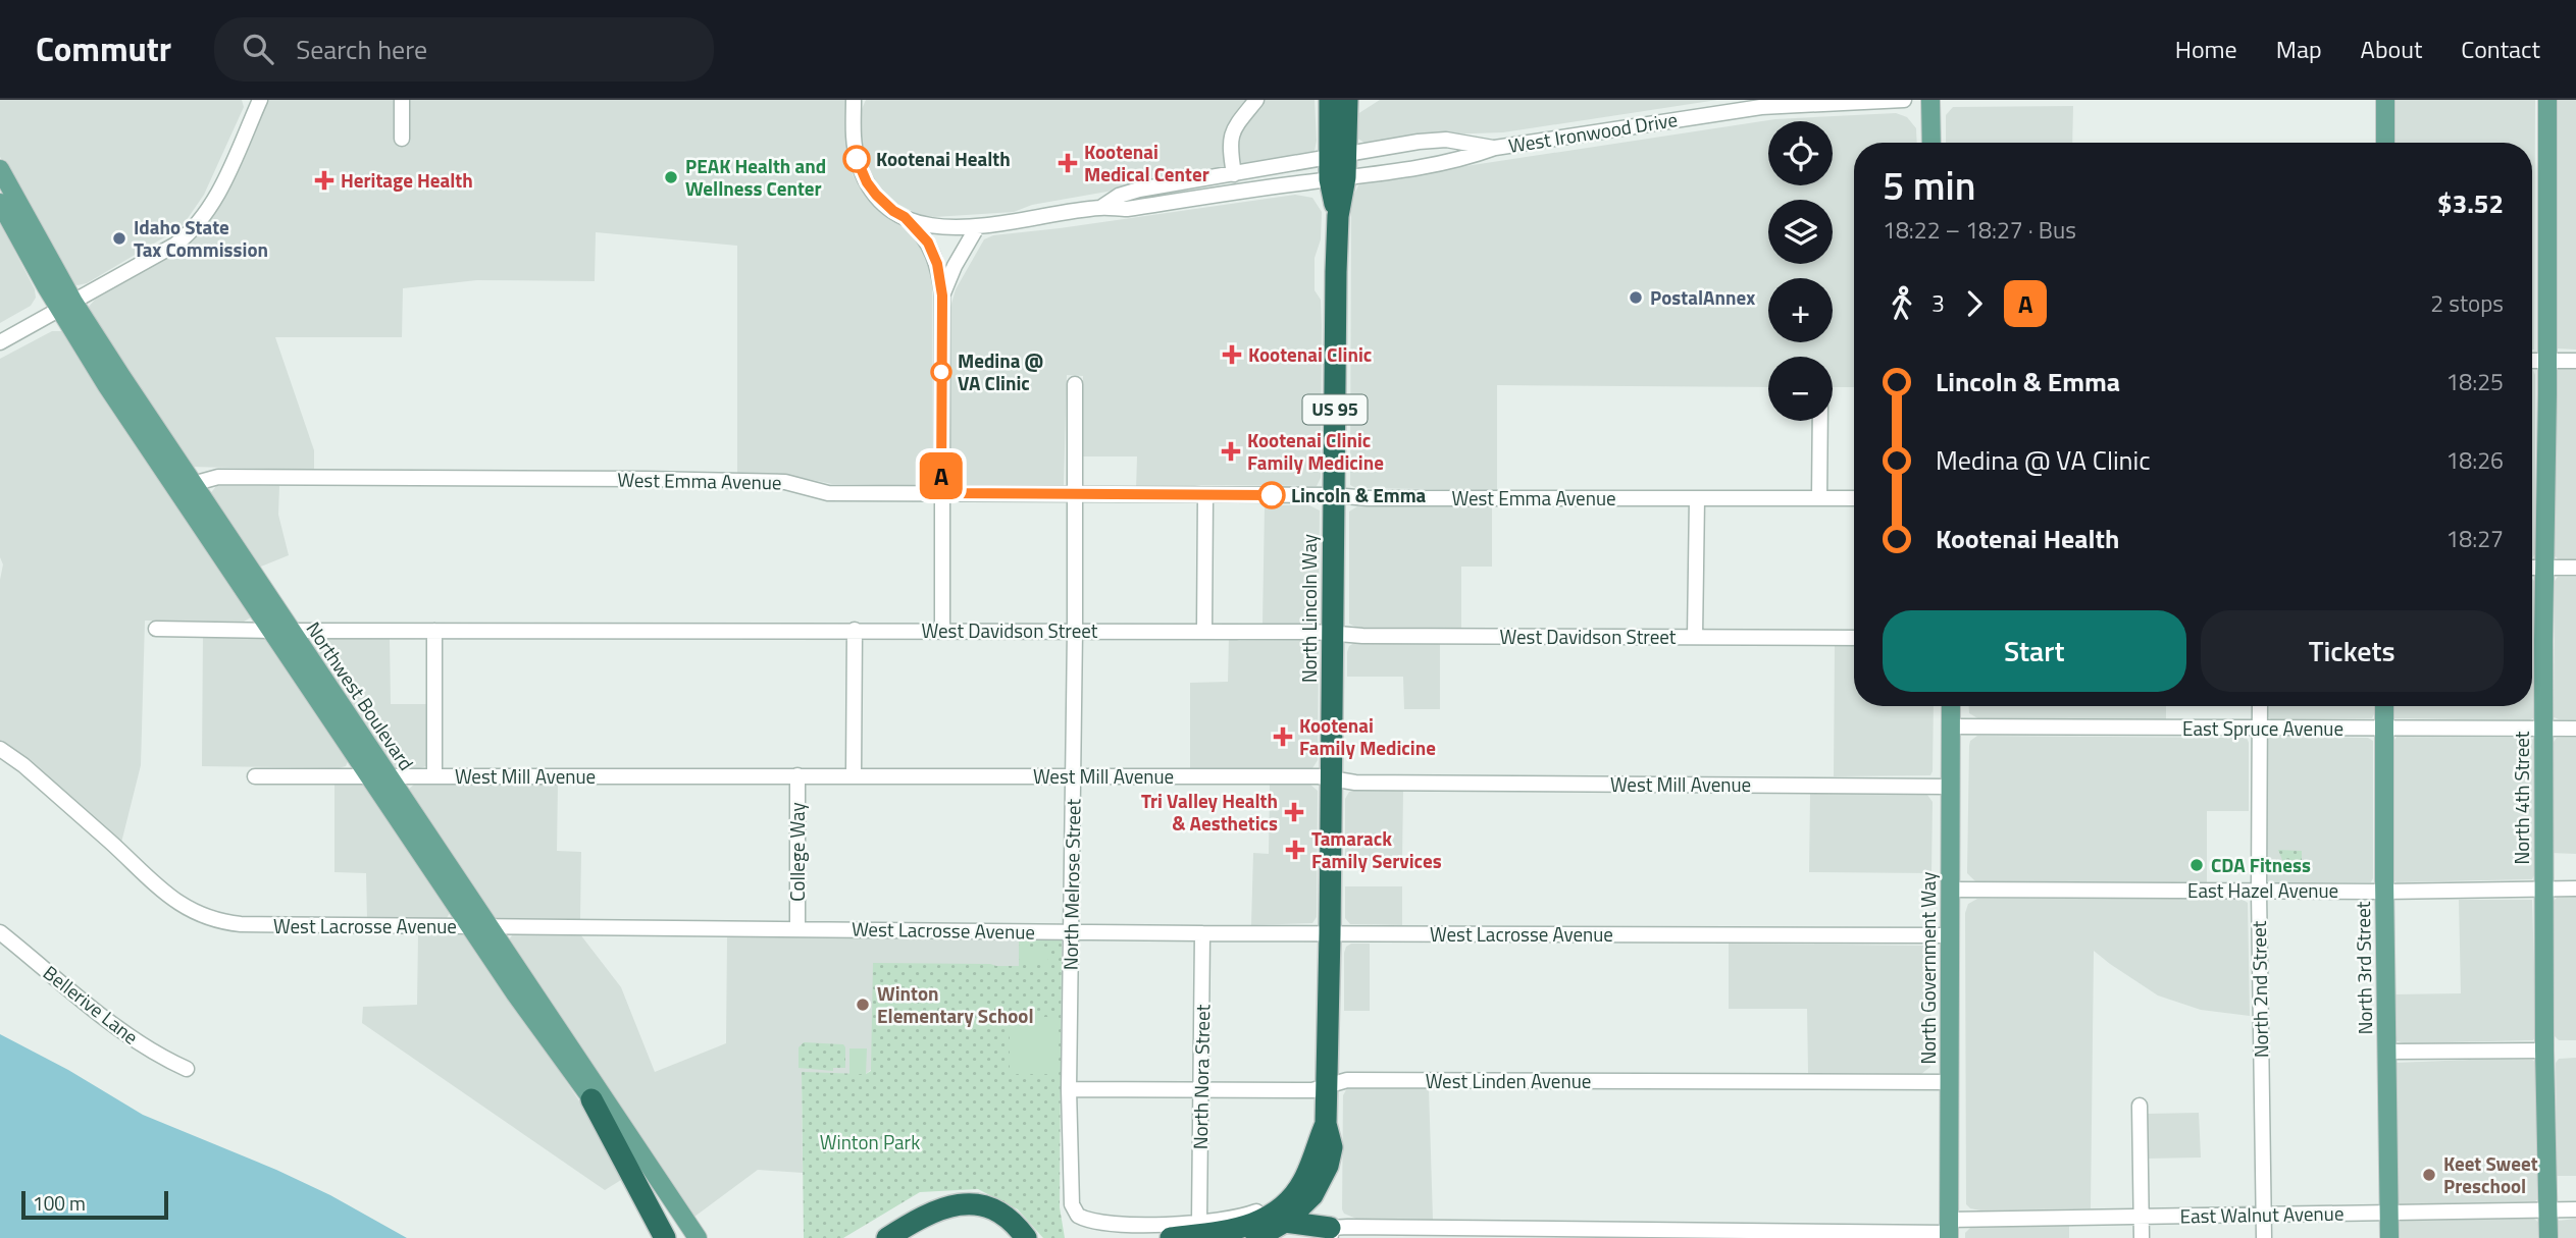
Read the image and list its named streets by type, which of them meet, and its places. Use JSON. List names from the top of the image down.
{
  "streets": {
    "highway": ["US 95", "North Lincoln Way"],
    "main road": [
      "Northwest Boulevard",
      "North 4th Street",
      "North Government Way",
      "North 3rd Street"
    ],
    "street": [
      "West Ironwood Drive",
      "West Emma Avenue",
      "West Davidson Street",
      "East Spruce Avenue",
      "West Mill Avenue",
      "College Way",
      "North Melrose Street",
      "East Hazel Avenue",
      "West Lacrosse Avenue",
      "North 2nd Street",
      "Bellerive Lane",
      "North Nora Street",
      "West Linden Avenue",
      "East Walnut Avenue"
    ]
  },
  "crossings": [
    ["West Ironwood Drive", "US 95"],
    ["West Ironwood Drive", "North Lincoln Way"],
    ["US 95", "North Lincoln Way"],
    ["US 95", "West Linden Avenue"],
    ["West Emma Avenue", "North Lincoln Way"],
    ["West Emma Avenue", "Northwest Boulevard"],
    ["West Emma Avenue", "North Melrose Street"],
    ["North Lincoln Way", "West Davidson Street"],
    ["North Lincoln Way", "West Mill Avenue"],
    ["North Lincoln Way", "West Lacrosse Avenue"],
    ["North Lincoln Way", "West Linden Avenue"],
    ["West Davidson Street", "Northwest Boulevard"],
    ["West Davidson Street", "North Melrose Street"],
    ["Northwest Boulevard", "West Mill Avenue"],
    ["Northwest Boulevard", "West Lacrosse Avenue"],
    ["East Spruce Avenue", "North 4th Street"],
    ["East Spruce Avenue", "North Government Way"],
    ["East Spruce Avenue", "North 3rd Street"],
    ["East Spruce Avenue", "North 2nd Street"],
    ["West Mill Avenue", "College Way"],
    ["West Mill Avenue", "North Melrose Street"],
    ["West Mill Avenue", "North Government Way"],
    ["North 4th Street", "East Hazel Avenue"],
    ["North 4th Street", "East Walnut Avenue"],
    ["College Way", "West Lacrosse Avenue"],
    ["North Melrose Street", "West Lacrosse Avenue"],
    ["North Melrose Street", "North Nora Street"],
    ["North Melrose Street", "West Linden Avenue"],
    ["East Hazel Avenue", "North Government Way"],
    ["East Hazel Avenue", "North 3rd Street"],
    ["East Hazel Avenue", "North 2nd Street"],
    ["West Lacrosse Avenue", "North Government Way"],
    ["West Lacrosse Avenue", "North Nora Street"],
    ["North Government Way", "West Linden Avenue"],
    ["North Government Way", "East Walnut Avenue"],
    ["North 3rd Street", "East Walnut Avenue"],
    ["North 2nd Street", "East Walnut Avenue"],
    ["North Nora Street", "West Linden Avenue"]
  ],
  "parks": ["Winton Park"],
  "places": {
    "other": [
      "Kootenai Health",
      "PEAK Health and Wellness Center",
      "Idaho State Tax Commission",
      "PostalAnnex",
      "Medina @ VA Clinic",
      "Lincoln & Emma",
      "CDA Fitness",
      "Winton Elementary School",
      "Keet Sweet Preschool"
    ],
    "health": [
      "Kootenai Medical Center",
      "Heritage Health",
      "Kootenai Clinic",
      "Kootenai Clinic Family Medicine",
      "Kootenai Family Medicine",
      "Tri Valley Health & Aesthetics",
      "Tamarack Family Services"
    ]
  },
  "lines": ["bus line A"],
  "scale_bar": "100 m",
  "page": {
    "header": "Commutr",
    "search": "Search here",
    "nav": [
      "Home",
      "Map",
      "About",
      "Contact"
    ],
    "on_map": "A",
    "map_buttons": ["+", "−"],
    "heading": ["5 min", "18:22 – 18:27 · Bus", "$3.52"],
    "legs": ["3", "A", "2 stops"],
    "list": [
      {
        "name": "Lincoln & Emma",
        "value": "18:25"
      },
      {
        "name": "Medina @ VA Clinic",
        "value": "18:26"
      },
      {
        "name": "Kootenai Health",
        "value": "18:27"
      }
    ],
    "buttons": ["Start", "Tickets"],
    "scale": "100 m"
  }
}
